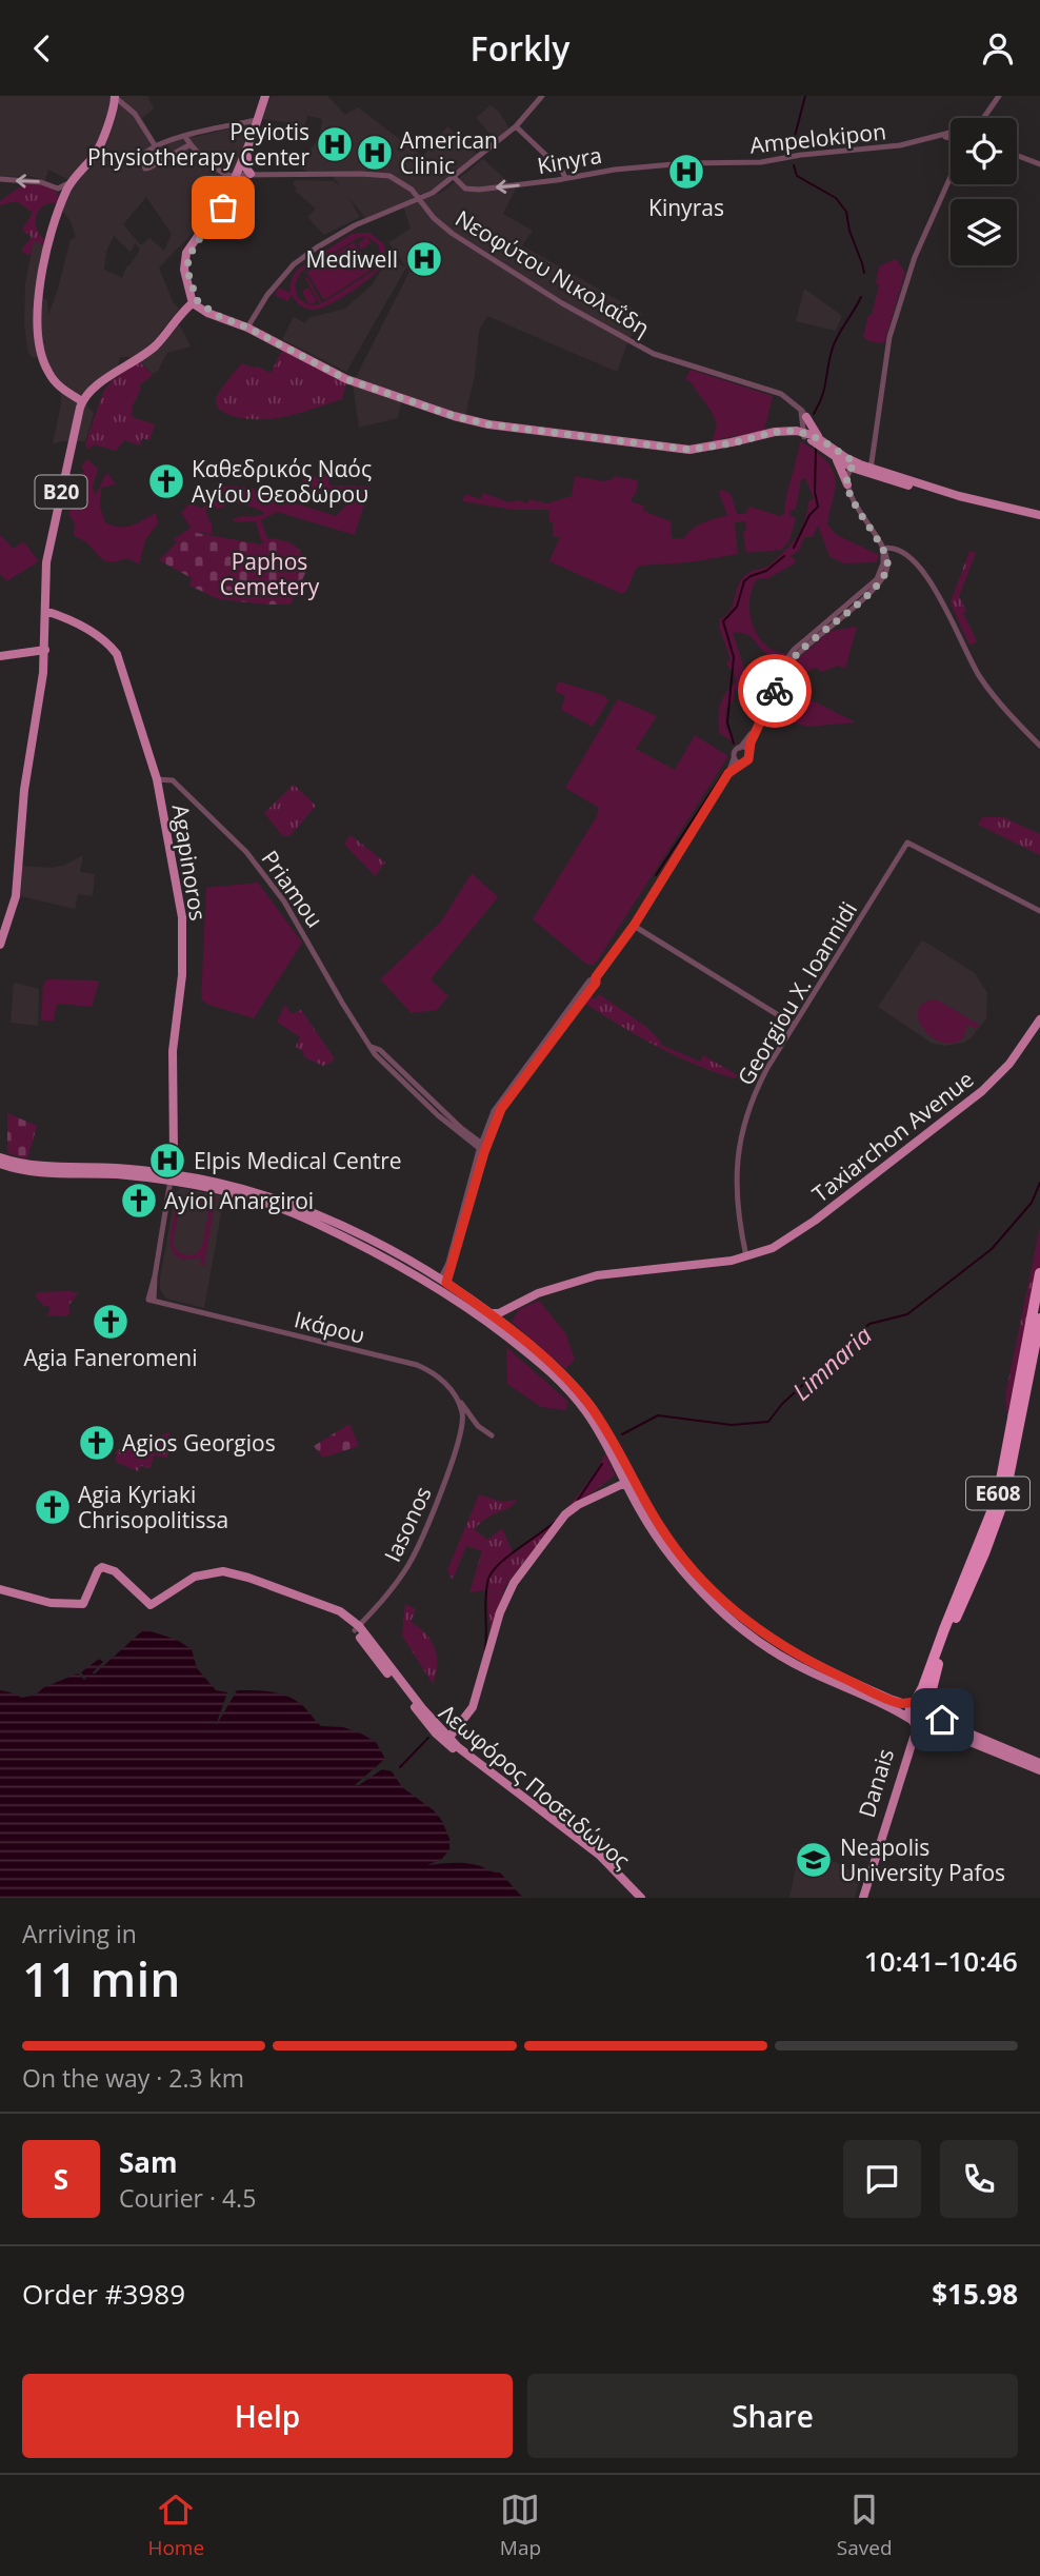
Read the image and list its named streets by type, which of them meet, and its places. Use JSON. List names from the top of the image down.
{
  "streets": {
    "highway": ["E608"],
    "main road": [
      "B20",
      "Agapinoros",
      "Taxiarchon Avenue",
      "Danais",
      "Λεωφόρος Ποσειδώνος"
    ],
    "street": [
      "Ampelokipon",
      "Kinyra",
      "Νεοφύτου Νικολαΐδη",
      "Priamou",
      "Georgiou X. Ioannidi",
      "Ικάρου",
      "Iasonos"
    ]
  },
  "crossings": [
    ["Ampelokipon", "Kinyra"],
    ["B20", "Agapinoros"],
    ["Agapinoros", "Priamou"],
    ["Agapinoros", "Ικάρου"],
    ["Georgiou X. Ioannidi", "Taxiarchon Avenue"],
    ["Ικάρου", "Iasonos"],
    ["E608", "Danais"],
    ["Iasonos", "Λεωφόρος Ποσειδώνος"]
  ],
  "one_way": ["Kinyra"],
  "water": ["Limnaria"],
  "parks": ["Paphos Cemetery"],
  "places": {
    "hospital": [
      "Peyiotis Physiotherapy Center",
      "American Clinic",
      "Kinyras",
      "Mediwell",
      "Elpis Medical Centre"
    ],
    "church": [
      "Καθεδρικός Ναός Αγίου Θεοδώρου",
      "Ayioi Anargiroi",
      "Agia Faneromeni",
      "Agios Georgios",
      "Agia Kyriaki Chrisopolitissa"
    ],
    "school or university": ["Neapolis University Pafos"]
  },
  "page": {
    "header": "Forkly",
    "heading": ["11 min", "Arriving in", "10:41–10:46"],
    "panel": [
      "Sam",
      "Courier · 4.5",
      "Order #3989",
      "$15.98"
    ],
    "bar": "On the way · 2.3 km",
    "round": "S",
    "buttons": ["Help", "Share"],
    "tabs": ["Home", "Map", "Saved"]
  }
}
